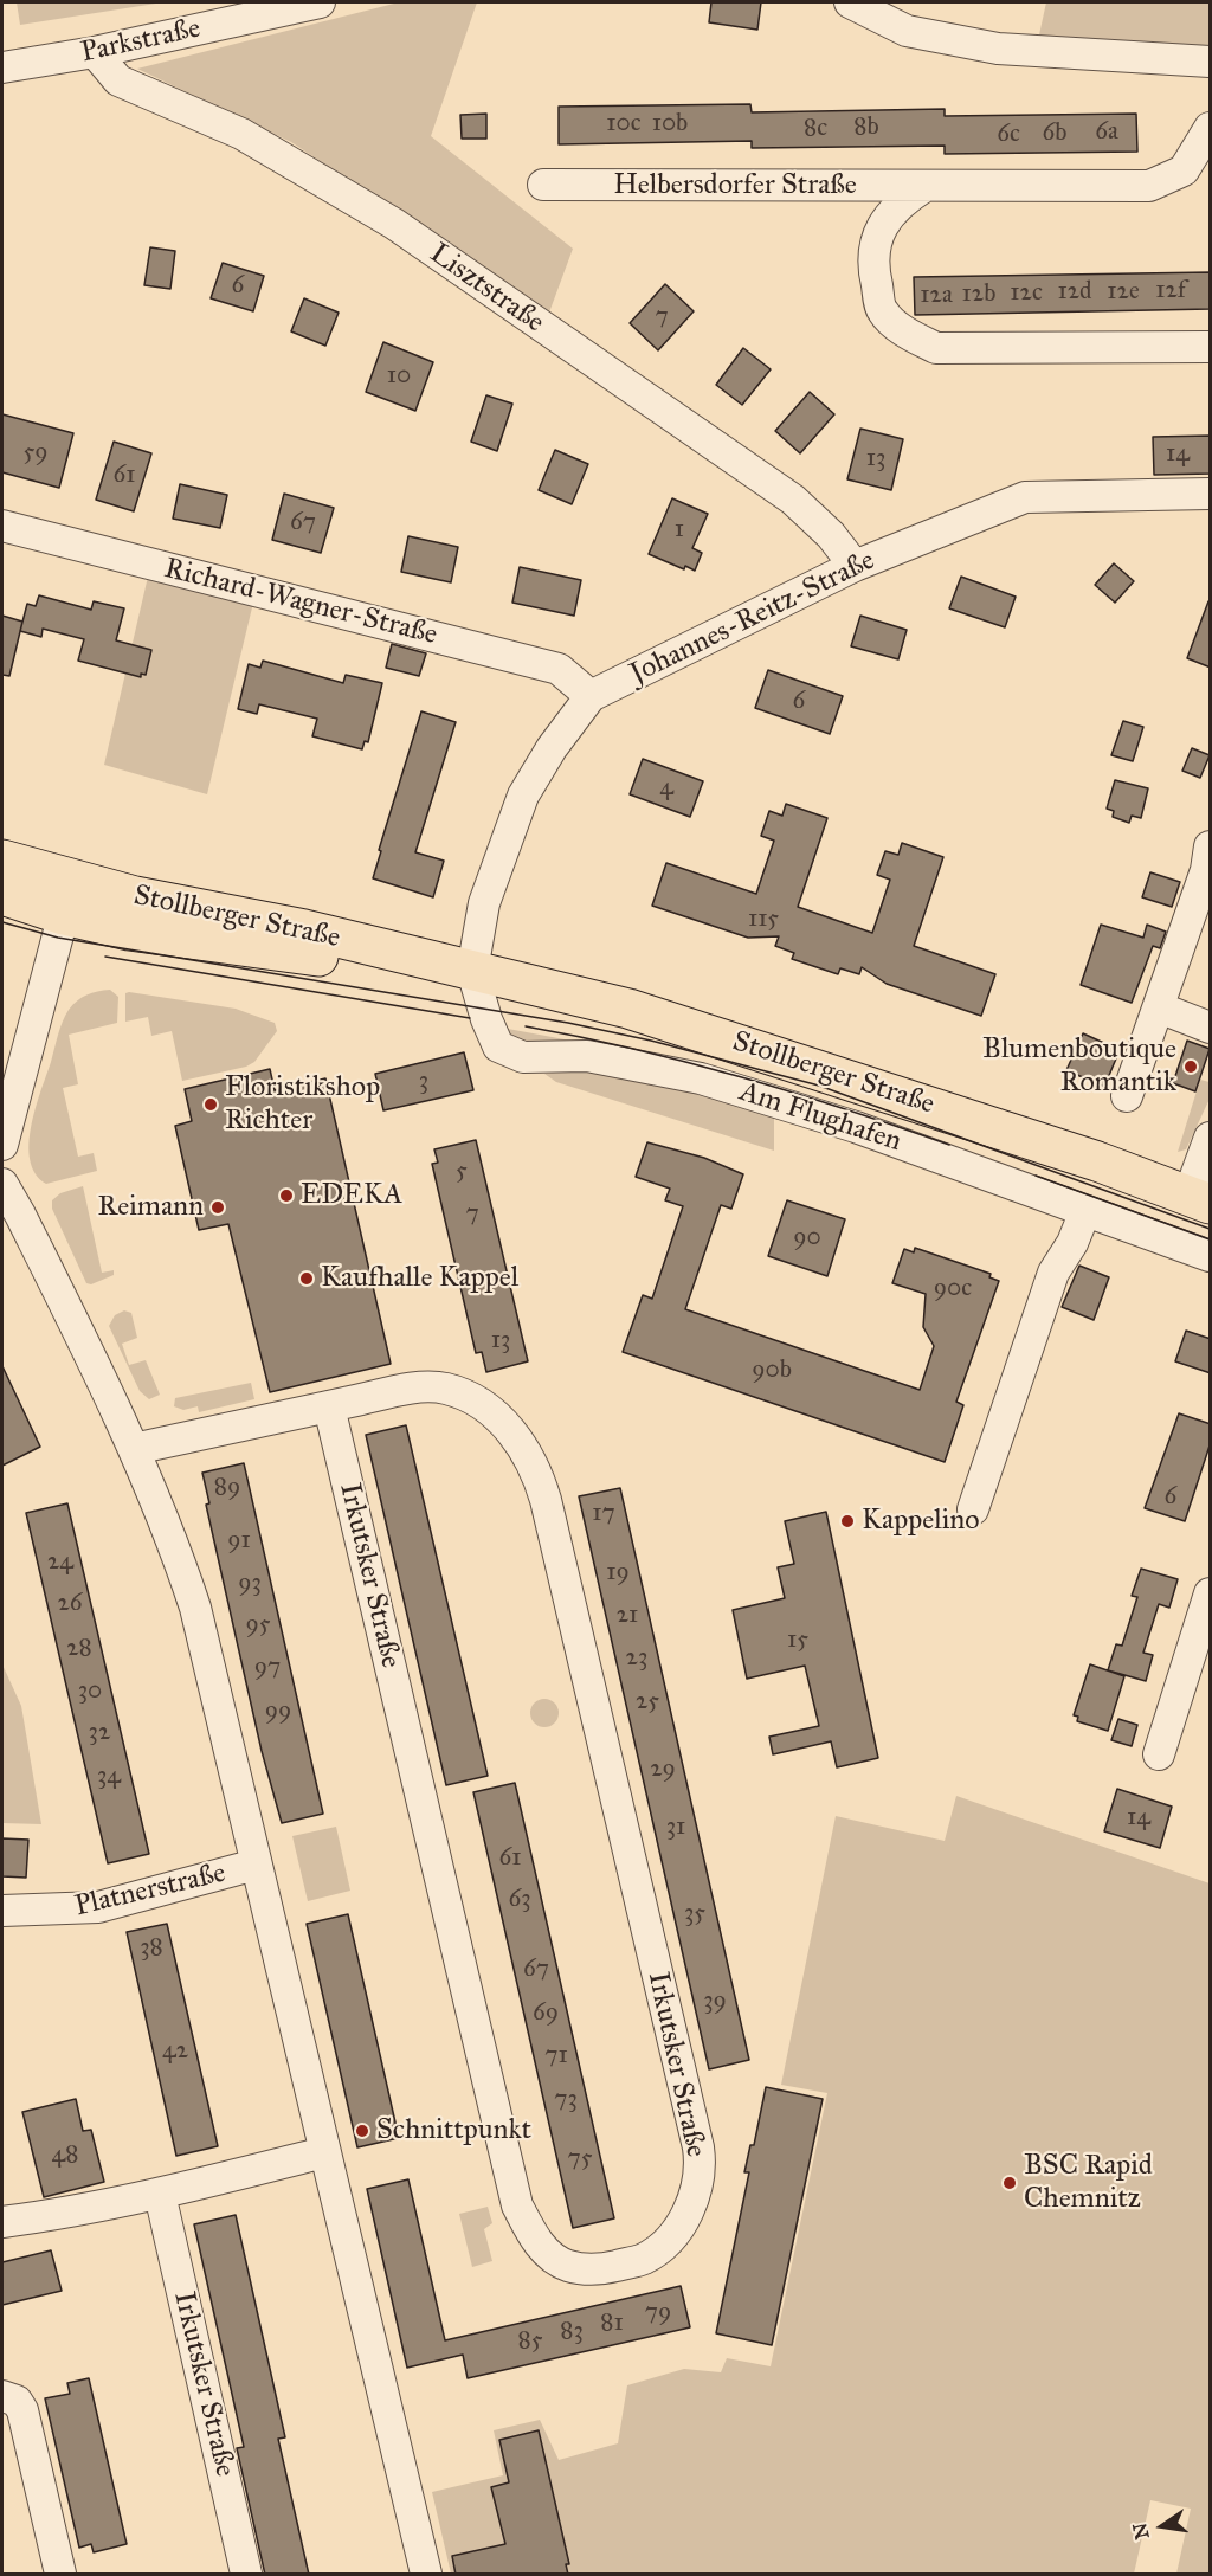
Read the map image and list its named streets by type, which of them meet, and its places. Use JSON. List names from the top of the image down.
{
  "streets": {
    "main road": ["Stollberger Straße"],
    "street": [
      "Parkstraße",
      "Helbersdorfer Straße",
      "Lisztstraße",
      "Richard-Wagner-Straße",
      "Johannes-Reitz-Straße",
      "Am Flughafen",
      "Irkutsker Straße",
      "Platnerstraße"
    ]
  },
  "crossings": [
    ["Parkstraße", "Lisztstraße"],
    ["Lisztstraße", "Johannes-Reitz-Straße"],
    ["Richard-Wagner-Straße", "Johannes-Reitz-Straße"],
    ["Johannes-Reitz-Straße", "Stollberger Straße"],
    ["Johannes-Reitz-Straße", "Am Flughafen"],
    ["Stollberger Straße", "Am Flughafen"]
  ],
  "places": [
    "Blumenboutique Romantik",
    "Floristikshop Richter",
    "EDEKA",
    "Reimann",
    "Kaufhalle Kappel",
    "Kappelino",
    "Schnittpunkt",
    "BSC Rapid Chemnitz"
  ],
  "house_numbers": [
    "10c",
    "10b",
    "8b",
    "8c",
    "6a",
    "6b",
    "6c",
    "6",
    "12f",
    "12d",
    "12e",
    "12c",
    "12b",
    "12a",
    "7",
    "10",
    "59",
    "14",
    "13",
    "61",
    "67",
    "1",
    "6",
    "4",
    "115",
    "3",
    "5",
    "7",
    "90",
    "90c",
    "13",
    "90b",
    "89",
    "6",
    "17",
    "91",
    "24",
    "19",
    "93",
    "26",
    "21",
    "95",
    "15",
    "28",
    "23",
    "97",
    "30",
    "25",
    "99",
    "32",
    "29",
    "34",
    "14",
    "31",
    "61",
    "63",
    "35",
    "38",
    "67",
    "39",
    "69",
    "42",
    "71",
    "73",
    "48",
    "75",
    "79",
    "81",
    "83",
    "85"
  ],
  "north": "left"
}
